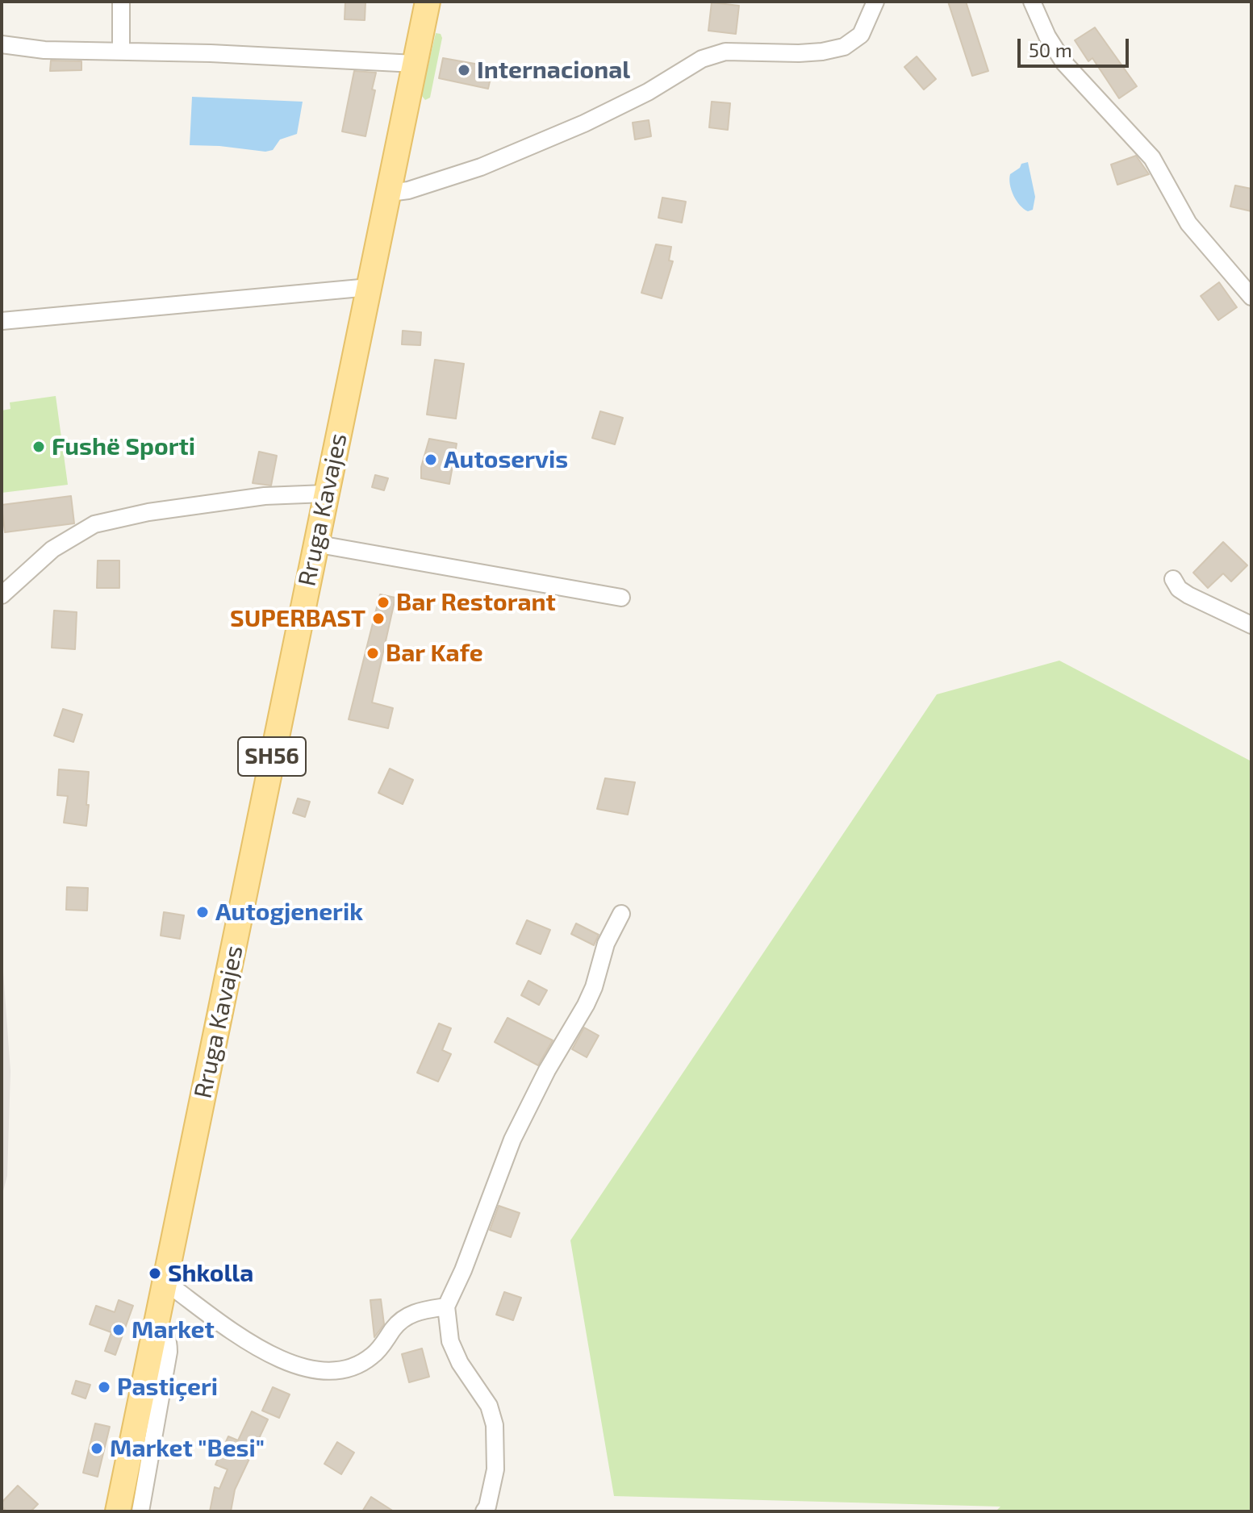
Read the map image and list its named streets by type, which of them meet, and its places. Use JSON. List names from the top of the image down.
{
  "streets": {
    "main road": ["Rruga Kavajes", "SH56"]
  },
  "places": [
    "Internacional",
    "Fushë Sporti",
    "Autoservis",
    "Bar Restorant",
    "SUPERBAST",
    "Bar Kafe",
    "Autogjenerik",
    "Shkolla",
    "Market",
    "Pastiçeri",
    "Market \"Besi\""
  ],
  "scale_bar": "50 m"
}
